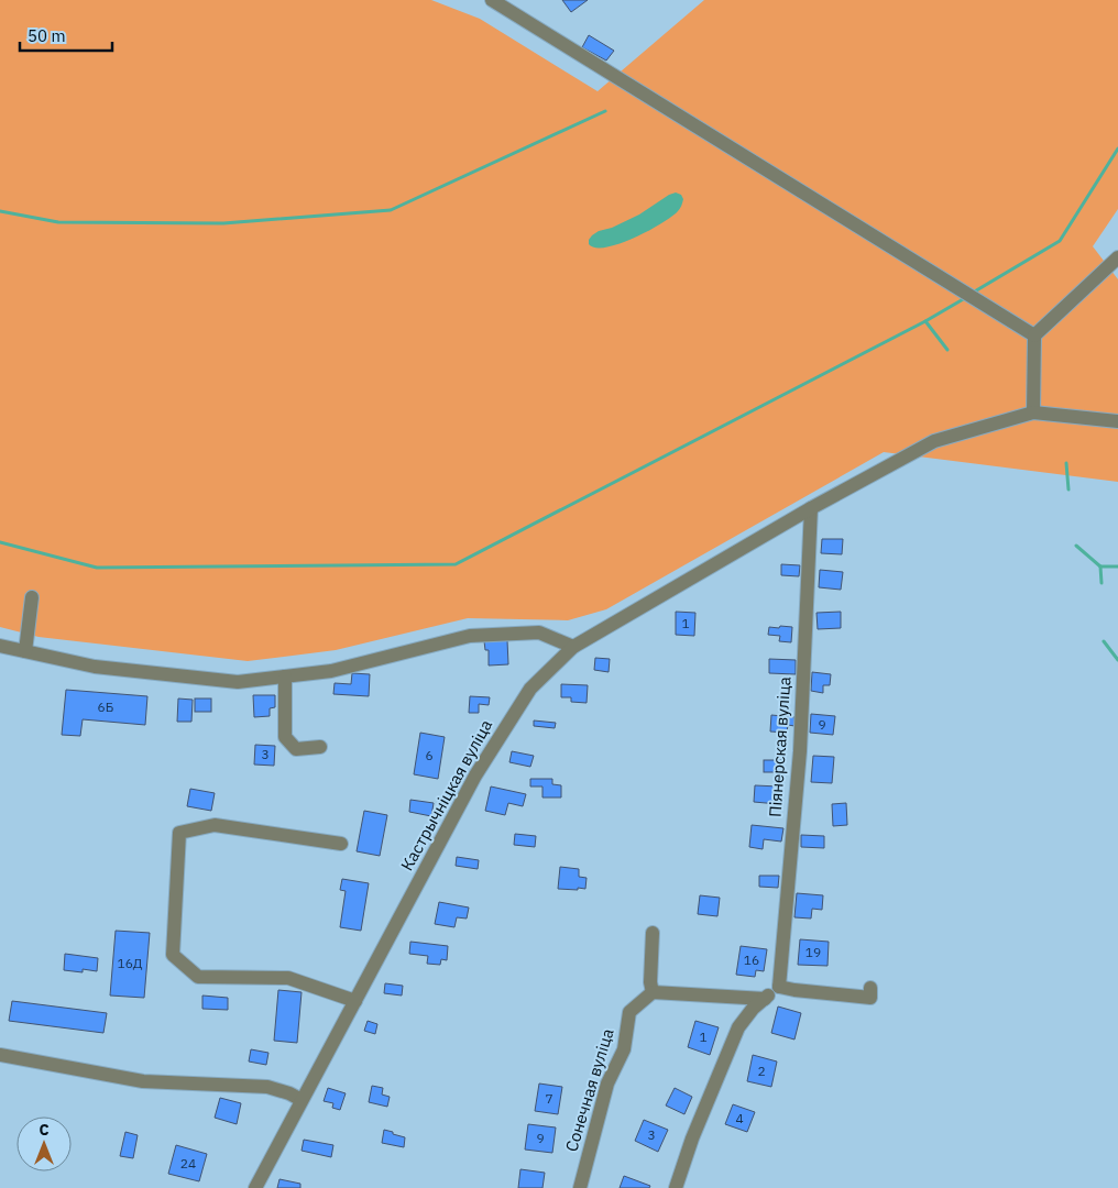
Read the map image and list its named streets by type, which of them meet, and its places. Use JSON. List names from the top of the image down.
{
  "streets": {
    "street": ["Піянерская вуліца", "Кастрычніцкая вуліца", "Сонечная вуліца"]
  },
  "crossings": [
    ["Піянерская вуліца", "Кастрычніцкая вуліца"]
  ],
  "house_numbers": [
    "1",
    "6Б",
    "9",
    "3",
    "6",
    "19",
    "16",
    "16Д",
    "1",
    "2",
    "7",
    "4",
    "3",
    "9",
    "24"
  ],
  "scale_bar": "50 m",
  "north": "top"
}
